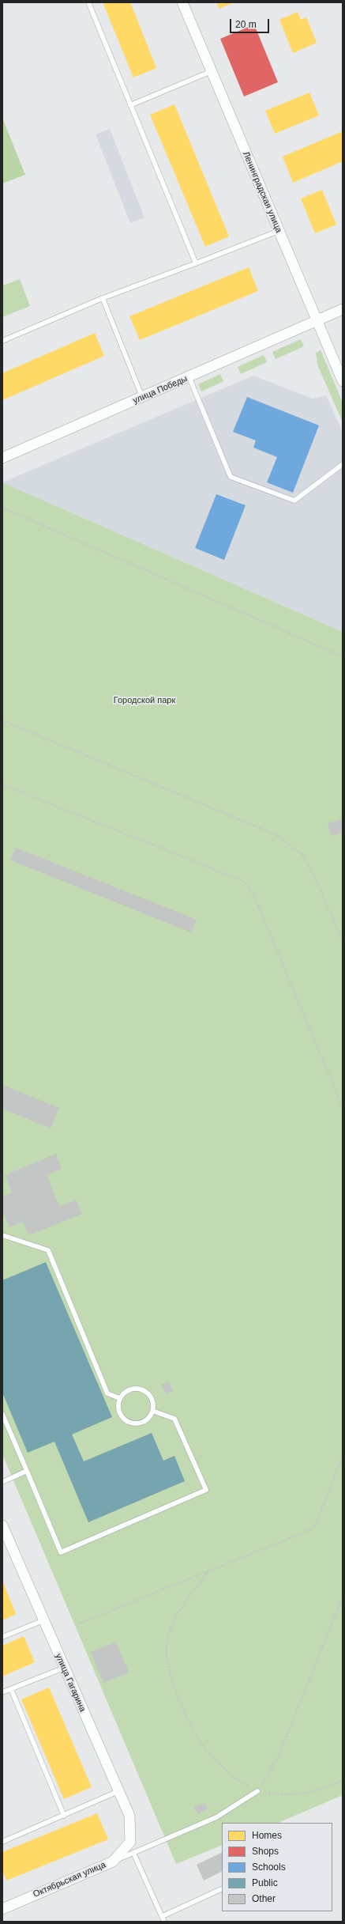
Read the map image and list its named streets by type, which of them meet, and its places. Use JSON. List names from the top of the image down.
{
  "streets": {
    "street": [
      "Ленинградская улица",
      "улица Победы",
      "улица Гагарина",
      "Октябрьская улица"
    ]
  },
  "crossings": [
    ["Ленинградская улица", "улица Победы"],
    ["улица Гагарина", "Октябрьская улица"]
  ],
  "parks": ["Городской парк"],
  "legend": [
    "Homes",
    "Shops",
    "Schools",
    "Public",
    "Other"
  ],
  "scale_bar": "20 m"
}
